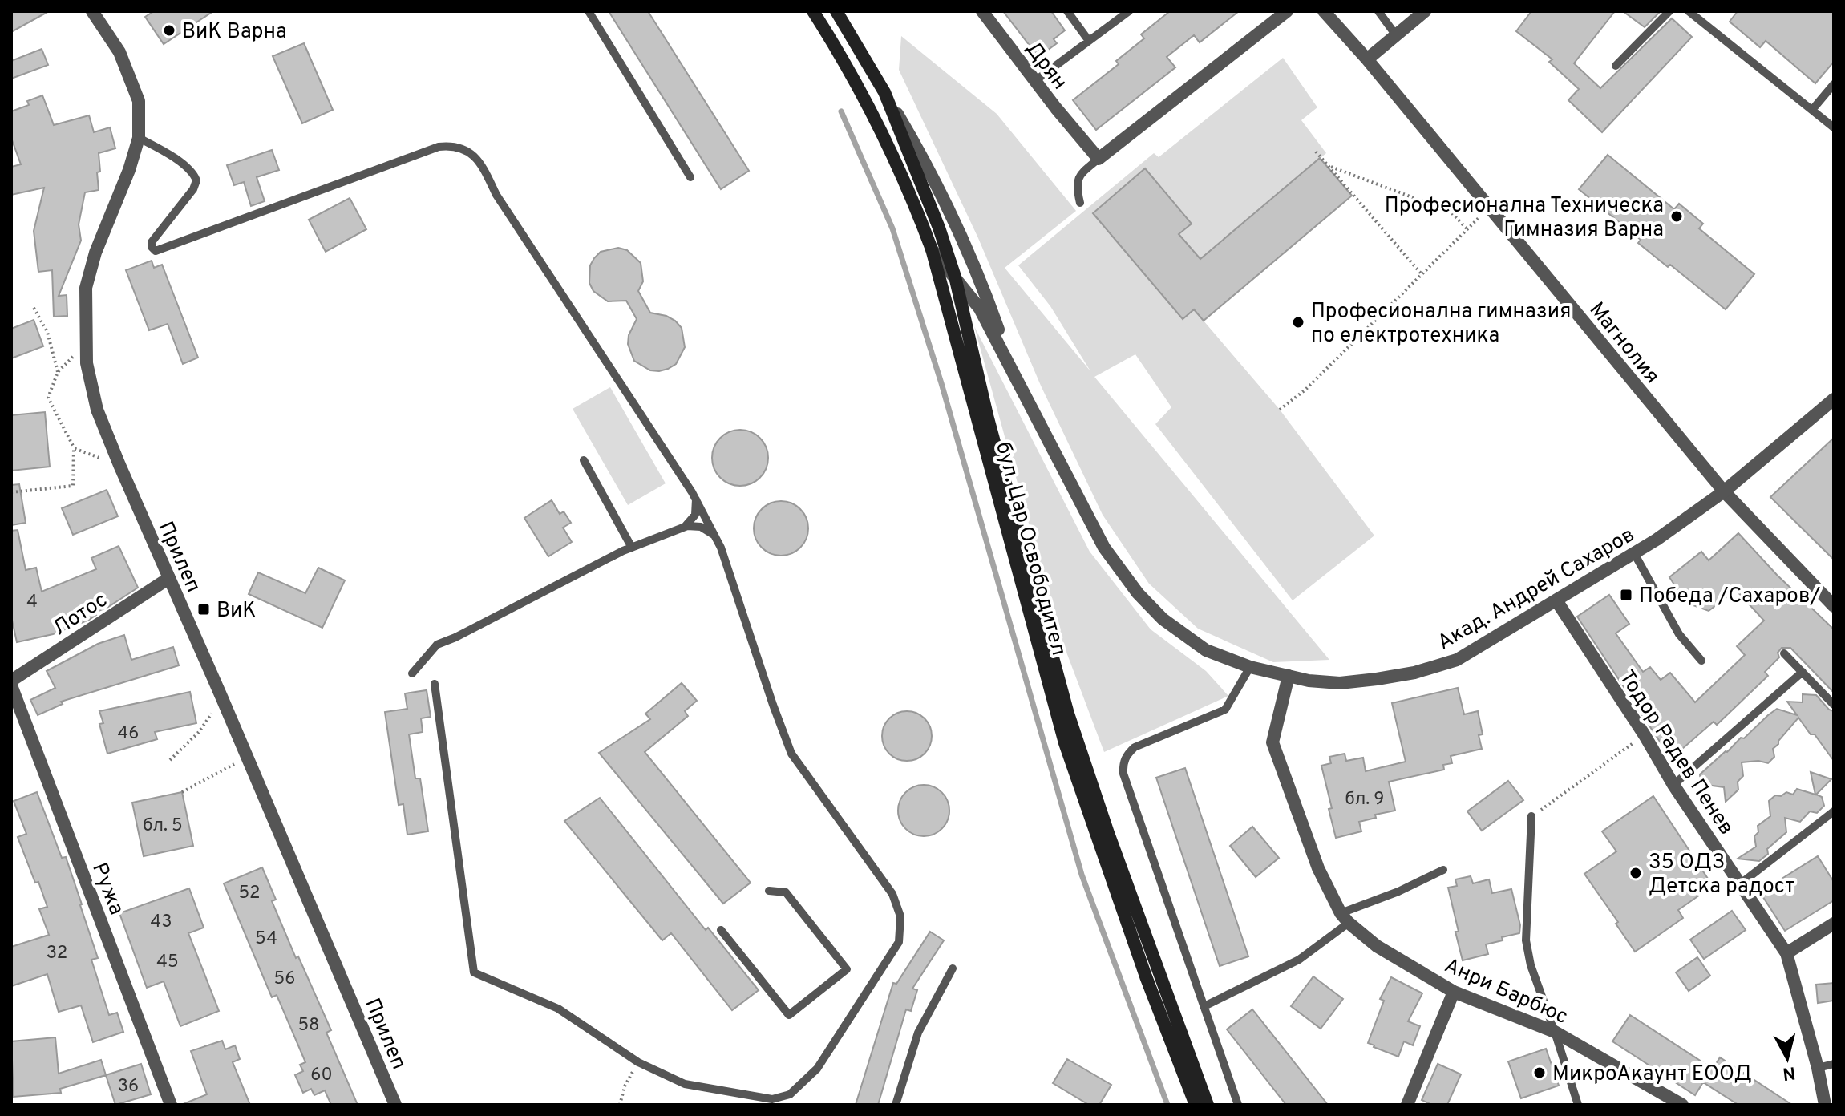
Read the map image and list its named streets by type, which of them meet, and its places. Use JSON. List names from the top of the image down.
{
  "streets": {
    "main road": ["бул. Цар Освободител"],
    "street": [
      "Дрян",
      "Магнолия",
      "Прилеп",
      "Акад. Андрей Сахаров",
      "Лотос",
      "Тодор Радев Пенев",
      "Ружа",
      "Анри Барбюс"
    ]
  },
  "crossings": [
    ["Магнолия", "Акад. Андрей Сахаров"],
    ["Прилеп", "Лотос"],
    ["Акад. Андрей Сахаров", "Тодор Радев Пенев"],
    ["Акад. Андрей Сахаров", "Анри Барбюс"]
  ],
  "places": {
    "other": [
      "ВиК Варна",
      "Професионална Техническа Гимназия Варна",
      "Професионална гимназия по електротехника",
      "35 ОДЗ Детска радост",
      "МикроАкаунт ЕООД"
    ],
    "transit": ["Победа /Сахаров/", "ВиК"]
  },
  "house_numbers": [
    "4",
    "46",
    "бл. 9",
    "бл. 5",
    "52",
    "43",
    "54",
    "32",
    "45",
    "56",
    "58",
    "60",
    "36"
  ],
  "north": "bottom"
}
